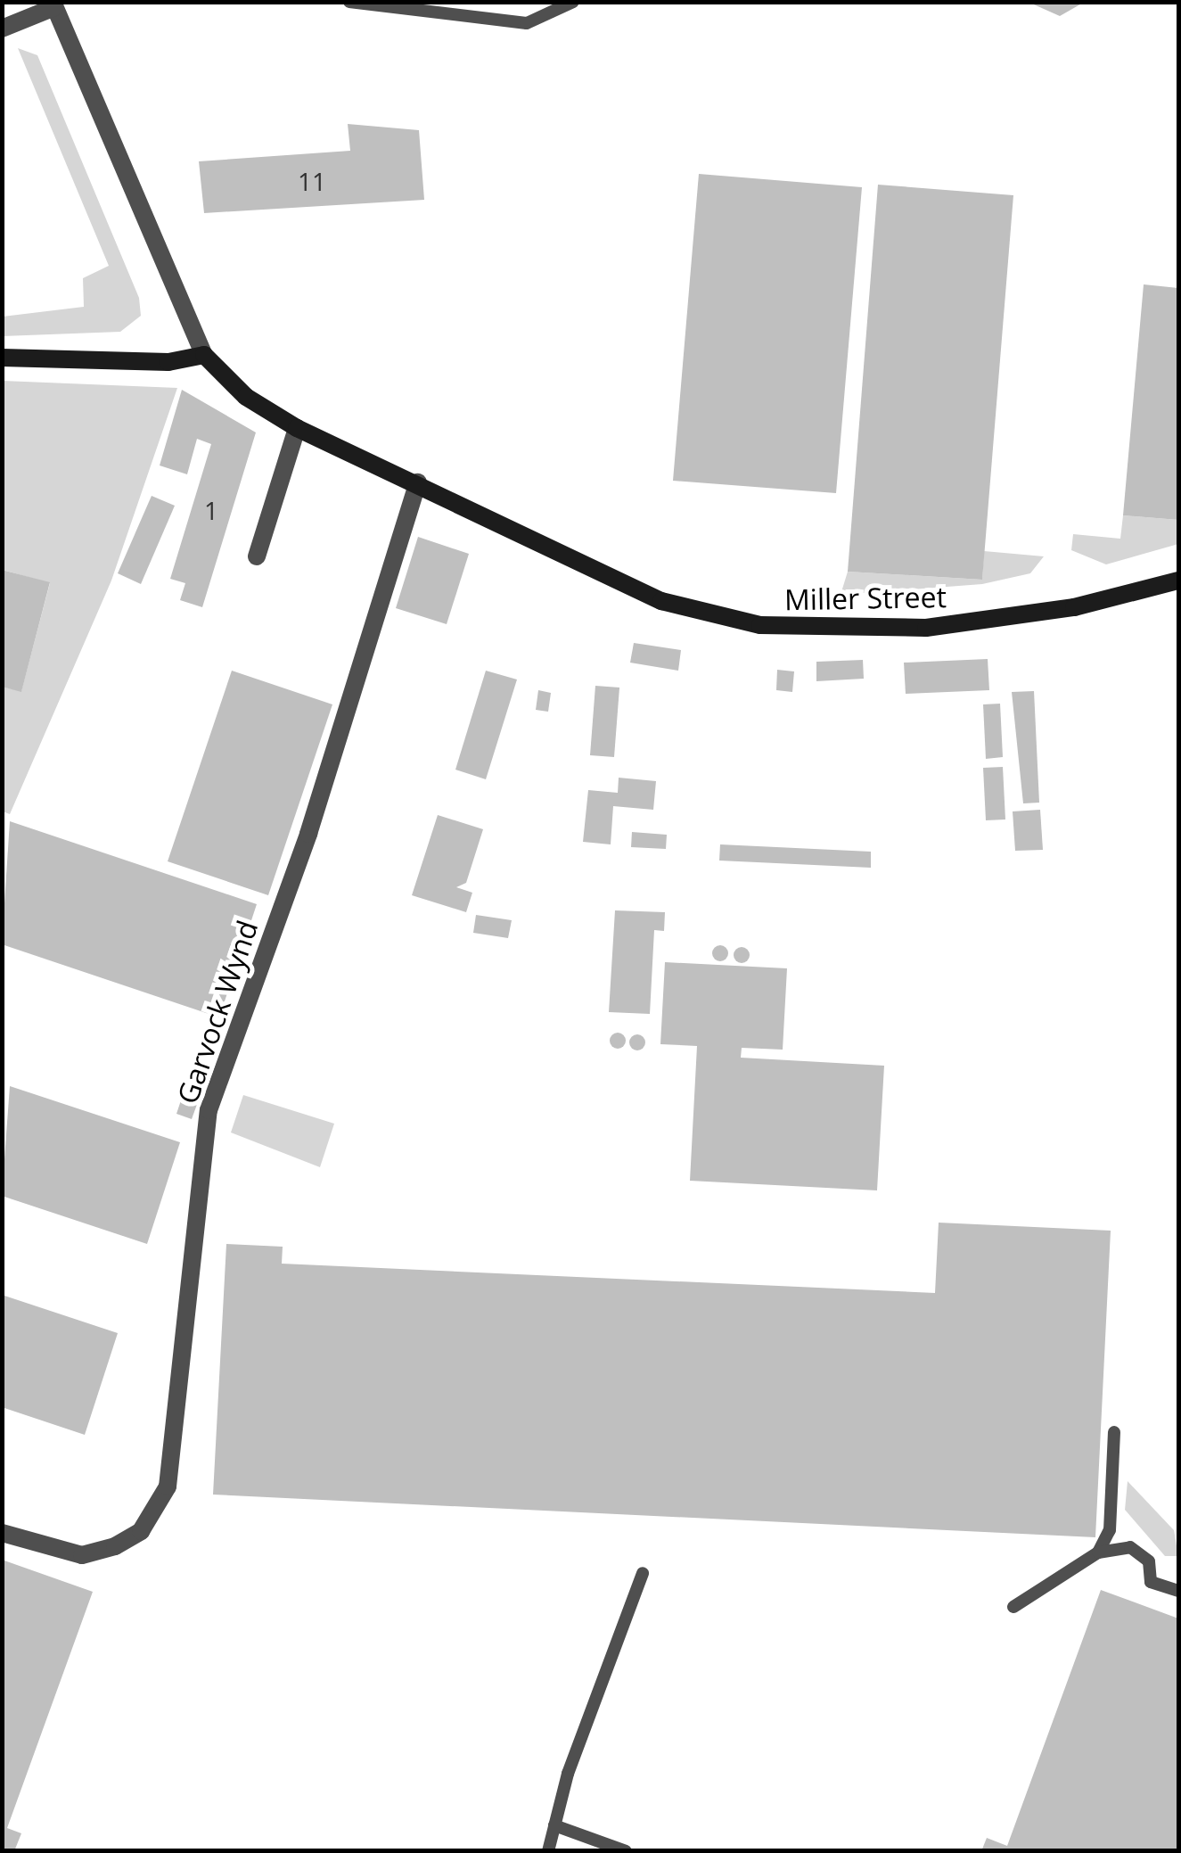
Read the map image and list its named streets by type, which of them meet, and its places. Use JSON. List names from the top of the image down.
{
  "streets": {
    "street": ["Miller Street", "Garvock Wynd"]
  },
  "crossings": [
    ["Miller Street", "Garvock Wynd"]
  ],
  "house_numbers": ["11", "1"]
}
